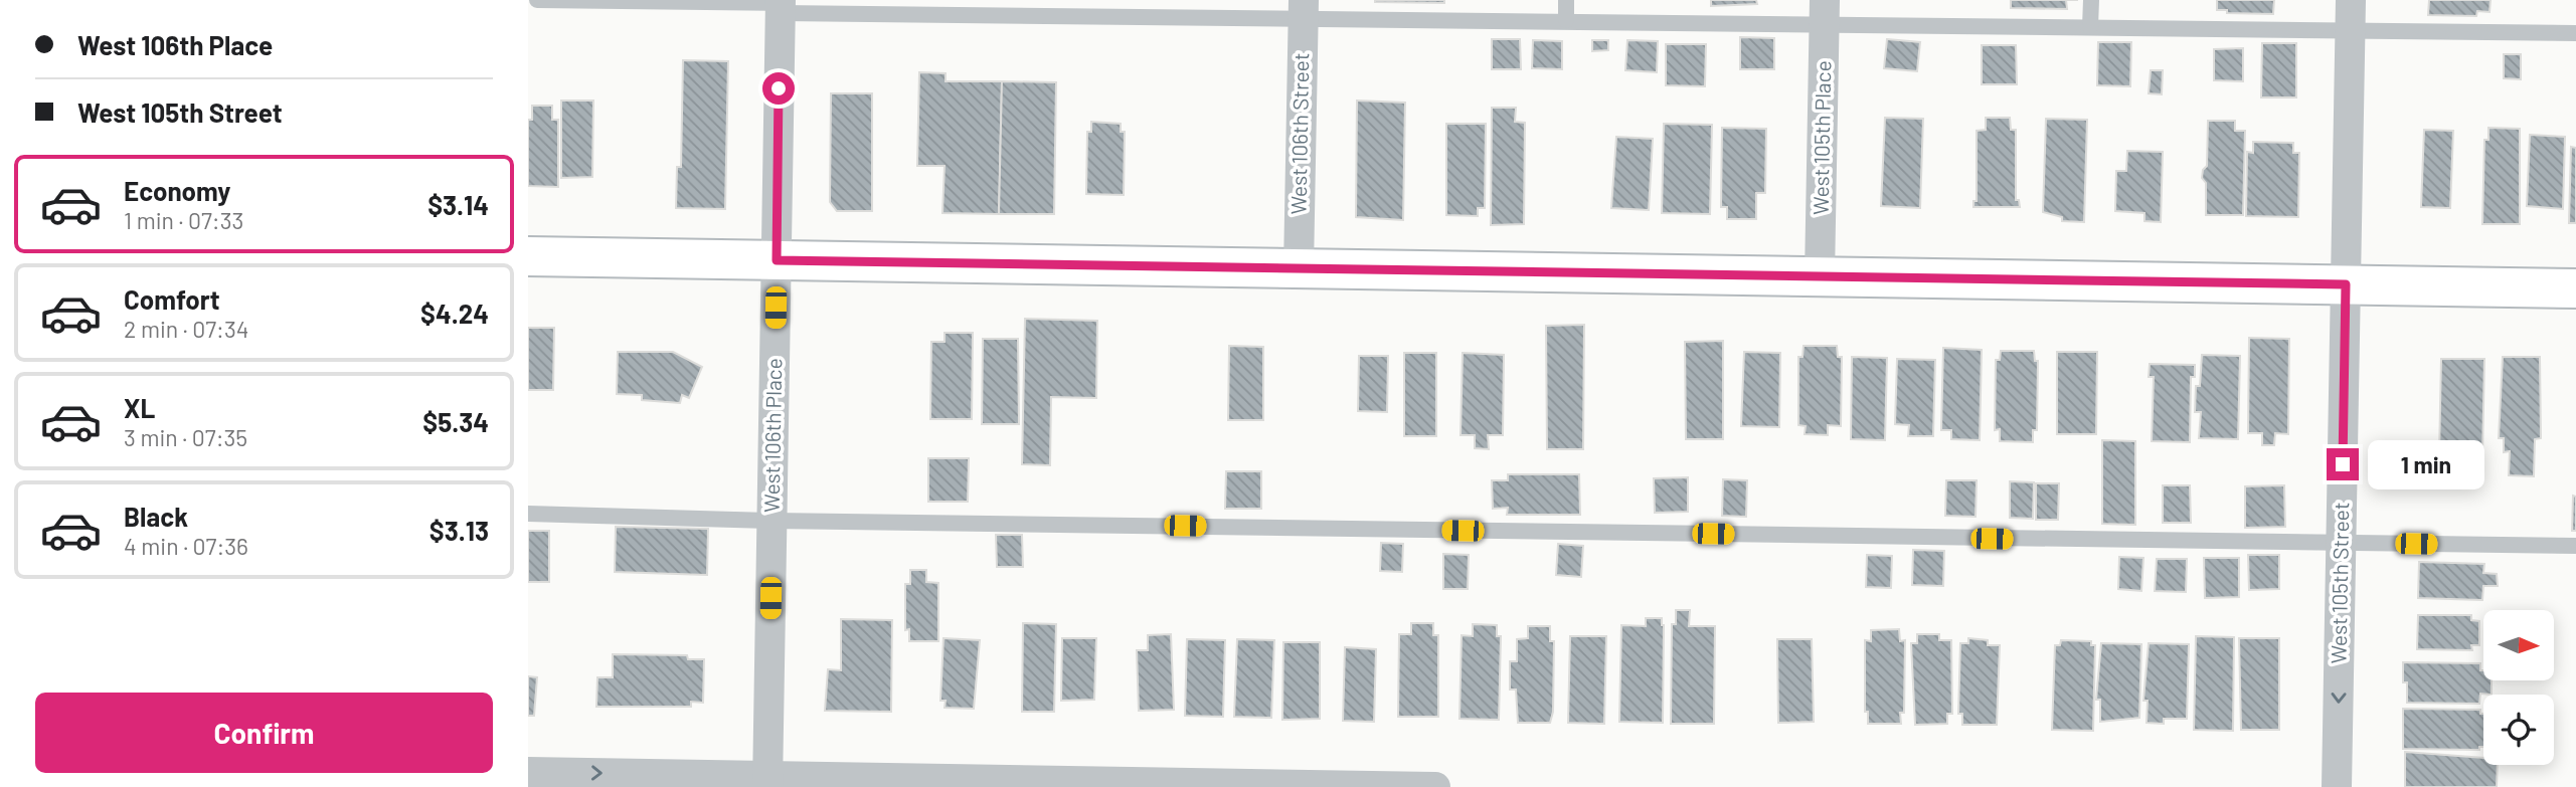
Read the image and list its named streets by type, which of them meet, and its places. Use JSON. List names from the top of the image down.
{
  "streets": {
    "street": [
      "West 106th Street",
      "West 105th Place",
      "West 106th Place",
      "West 105th Street"
    ]
  },
  "north": "right",
  "page": {
    "banner": ["West 106th Place", "West 105th Street"],
    "list": [
      {
        "name": "Economy",
        "note": "1 min · 07:33",
        "value": "$3.14"
      },
      {
        "name": "Comfort",
        "note": "2 min · 07:34",
        "value": "$4.24"
      },
      {
        "name": "XL",
        "note": "3 min · 07:35",
        "value": "$5.34"
      },
      {
        "name": "Black",
        "note": "4 min · 07:36",
        "value": "$3.13"
      }
    ],
    "bubble": "1 min",
    "buttons": "Confirm"
  }
}
